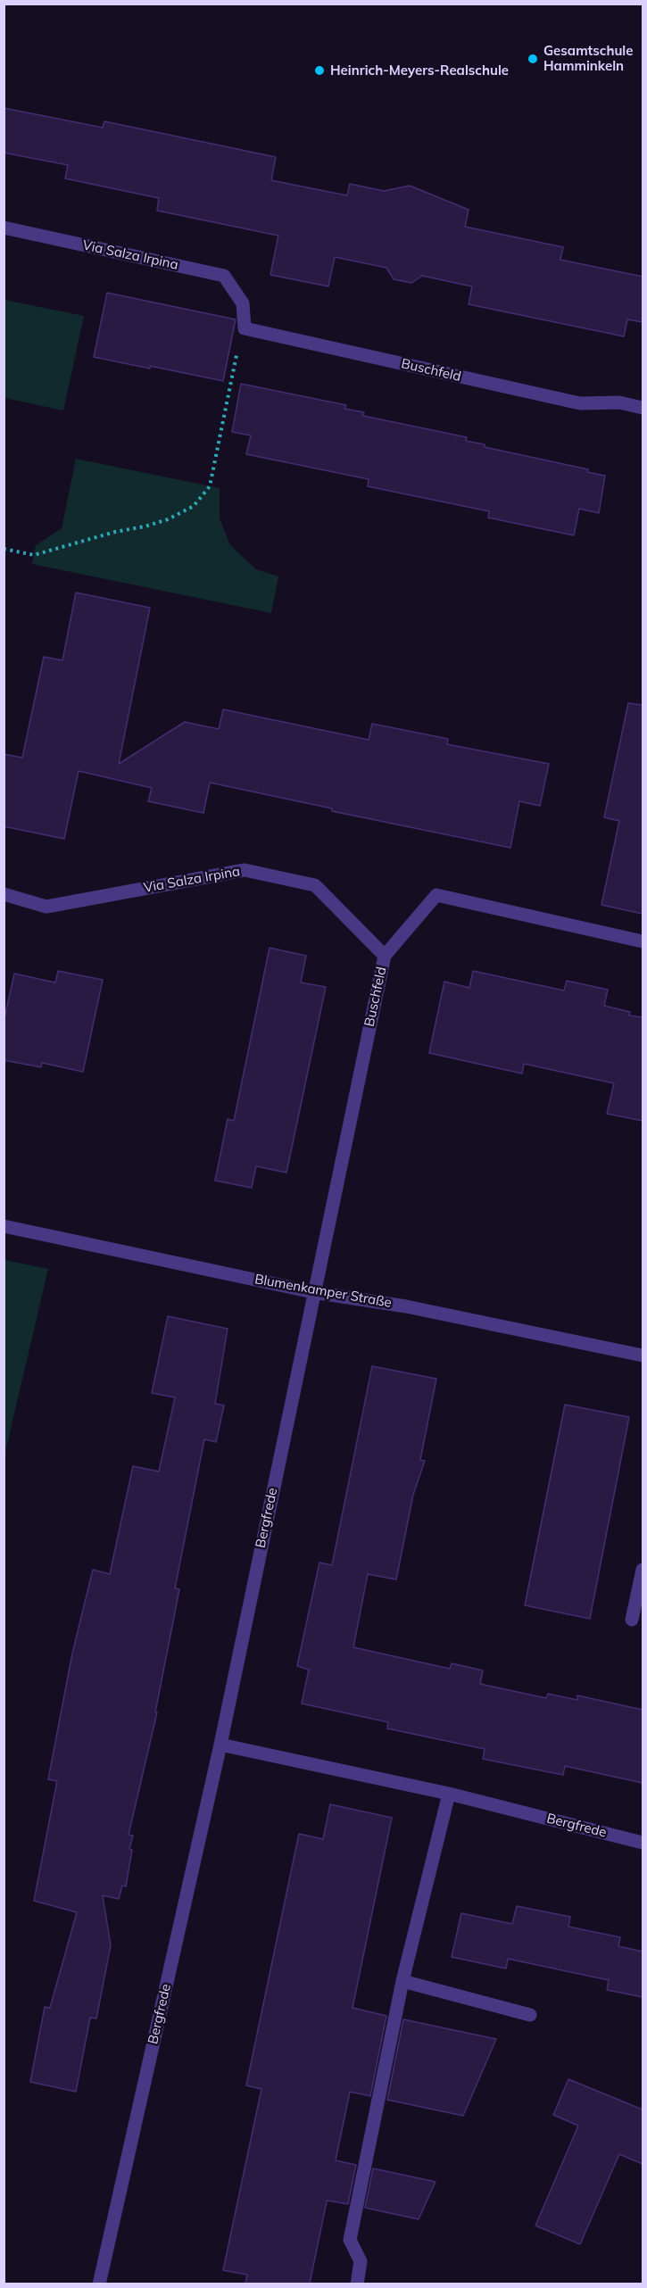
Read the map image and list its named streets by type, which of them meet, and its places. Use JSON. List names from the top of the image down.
{
  "streets": {
    "street": [
      "Via Salza Irpina",
      "Buschfeld",
      "Blumenkamper Straße",
      "Bergfrede"
    ]
  },
  "crossings": [
    ["Via Salza Irpina", "Buschfeld"],
    ["Buschfeld", "Blumenkamper Straße"],
    ["Buschfeld", "Bergfrede"],
    ["Blumenkamper Straße", "Bergfrede"]
  ],
  "places": ["Gesamtschule Hamminkeln", "Heinrich-Meyers-Realschule"]
}
